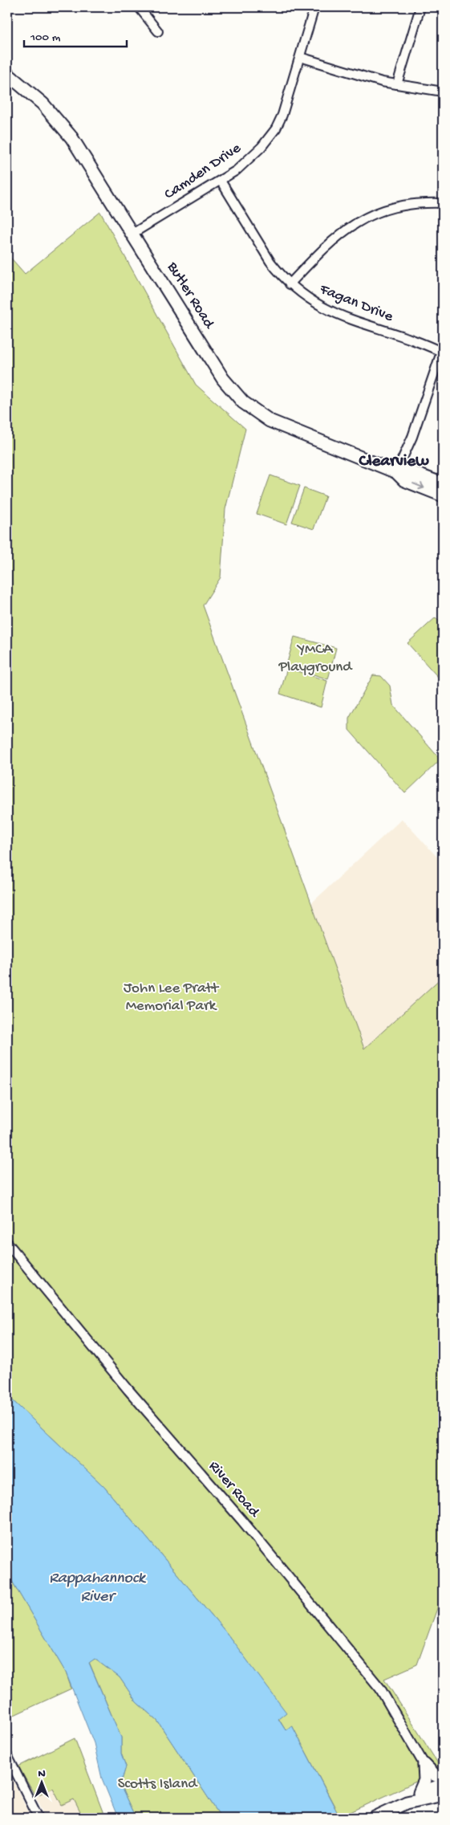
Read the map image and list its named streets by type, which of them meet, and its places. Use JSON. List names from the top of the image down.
{
  "streets": {
    "main road": ["Butler Road"],
    "street": ["Camden Drive", "Fagan Drive", "River Road"]
  },
  "crossings": [
    ["Camden Drive", "Butler Road"],
    ["Camden Drive", "Fagan Drive"]
  ],
  "districts": ["Clearview"],
  "water": ["Rappahannock River"],
  "parks": ["YMCA Playground", "John Lee Pratt Memorial Park", "Scotts Island"],
  "scale_bar": "100 m",
  "north": "top"
}
